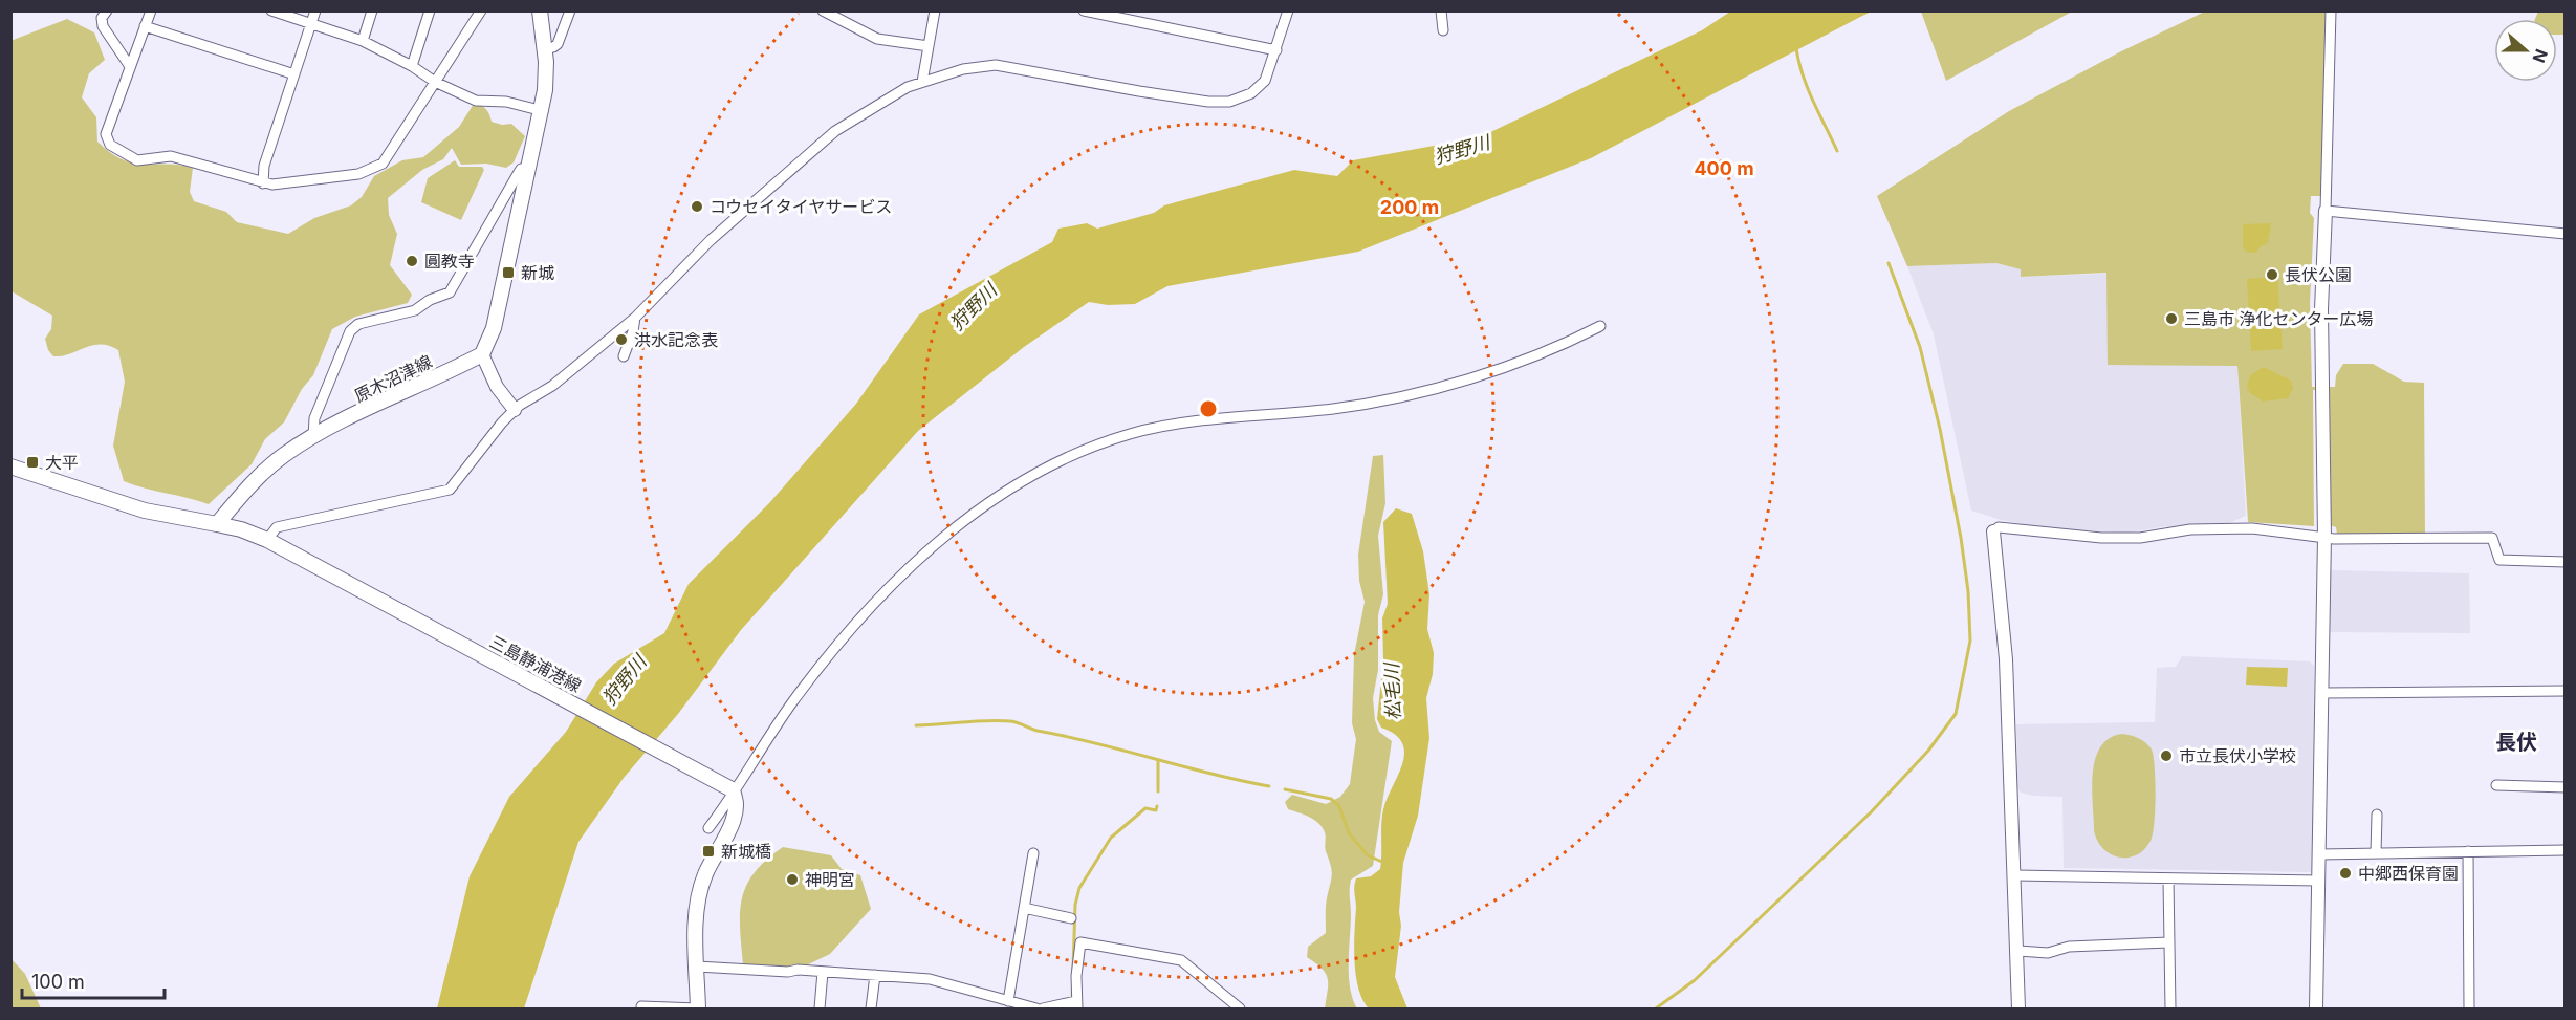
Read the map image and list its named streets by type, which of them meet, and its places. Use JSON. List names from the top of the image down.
{
  "streets": {
    "main road": ["原木沼津線", "三島静浦港線"]
  },
  "crossings": [
    ["原木沼津線", "三島静浦港線"]
  ],
  "districts": ["長伏"],
  "water": ["狩野川", "松毛川"],
  "places": {
    "other": [
      "コウセイタイヤサービス",
      "圓教寺",
      "長伏公園",
      "三島市 浄化センター広場",
      "洪水記念表",
      "市立長伏小学校",
      "中郷西保育園",
      "神明宮"
    ],
    "transit": ["新城", "大平", "新城橋"]
  },
  "scale_bar": "100 m",
  "north": "right",
  "rings": ["400 m", "200 m"]
}
